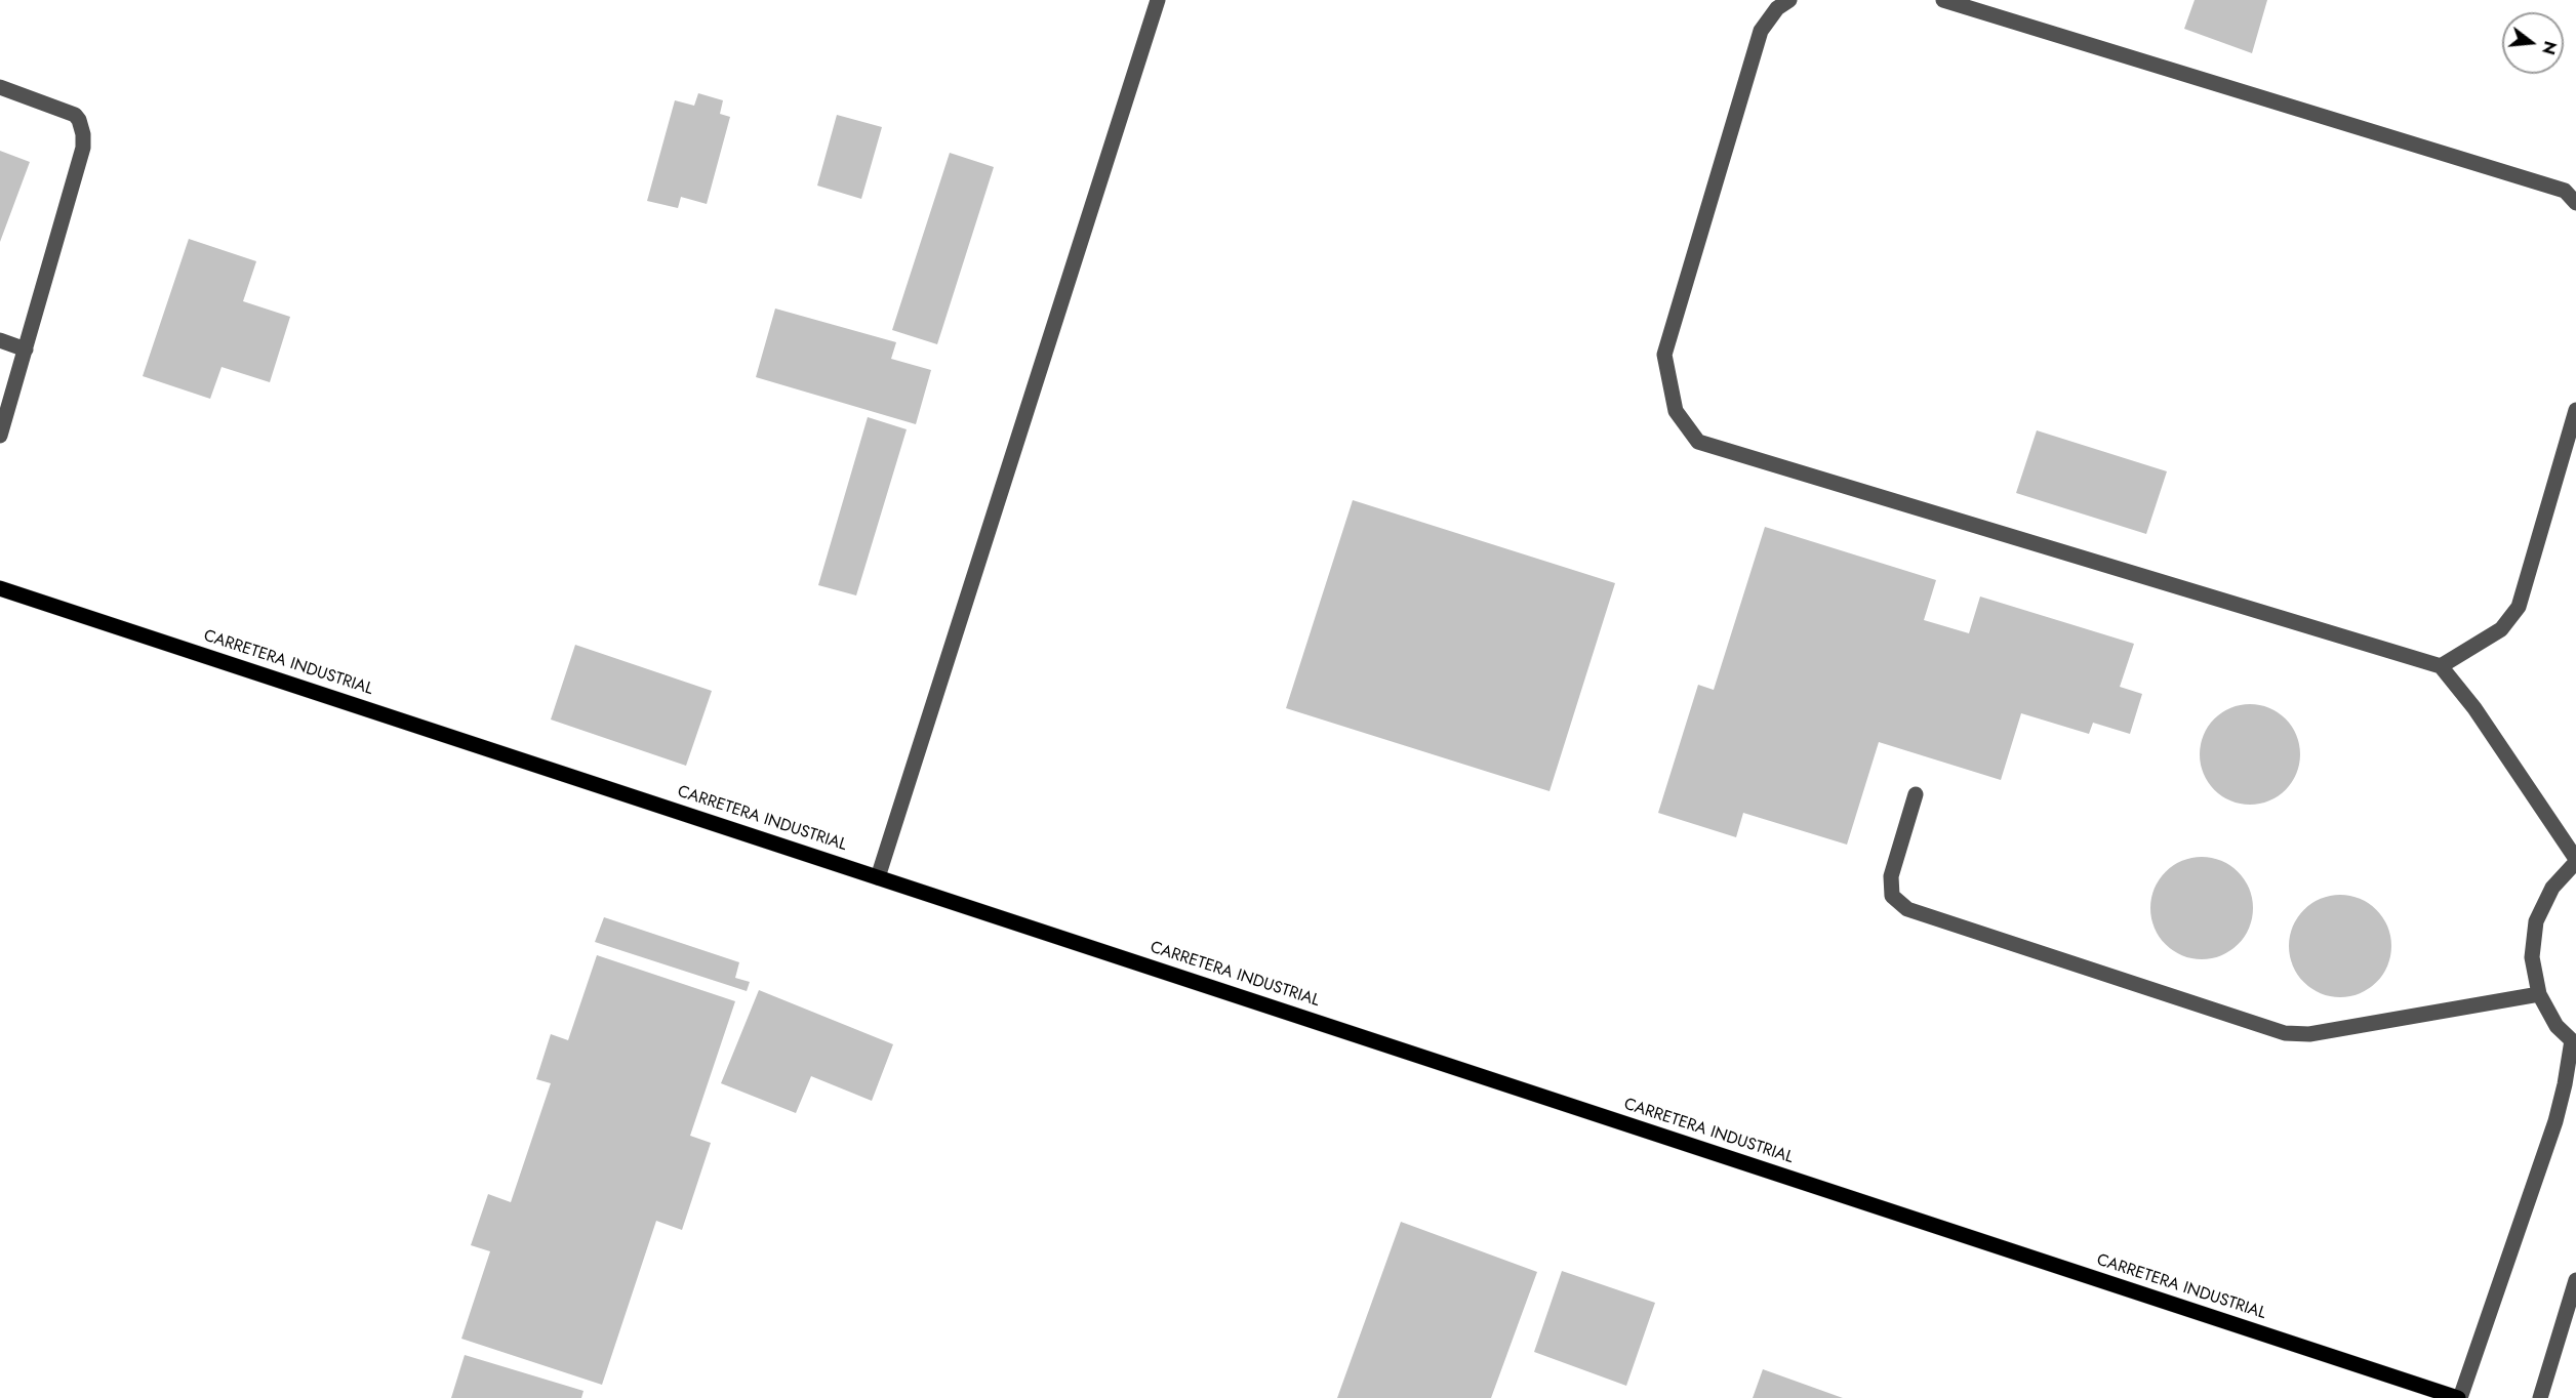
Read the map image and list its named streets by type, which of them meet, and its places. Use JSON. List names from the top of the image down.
{
  "streets": {
    "main road": ["CARRETERA INDUSTRIAL"]
  },
  "north": "right"
}
